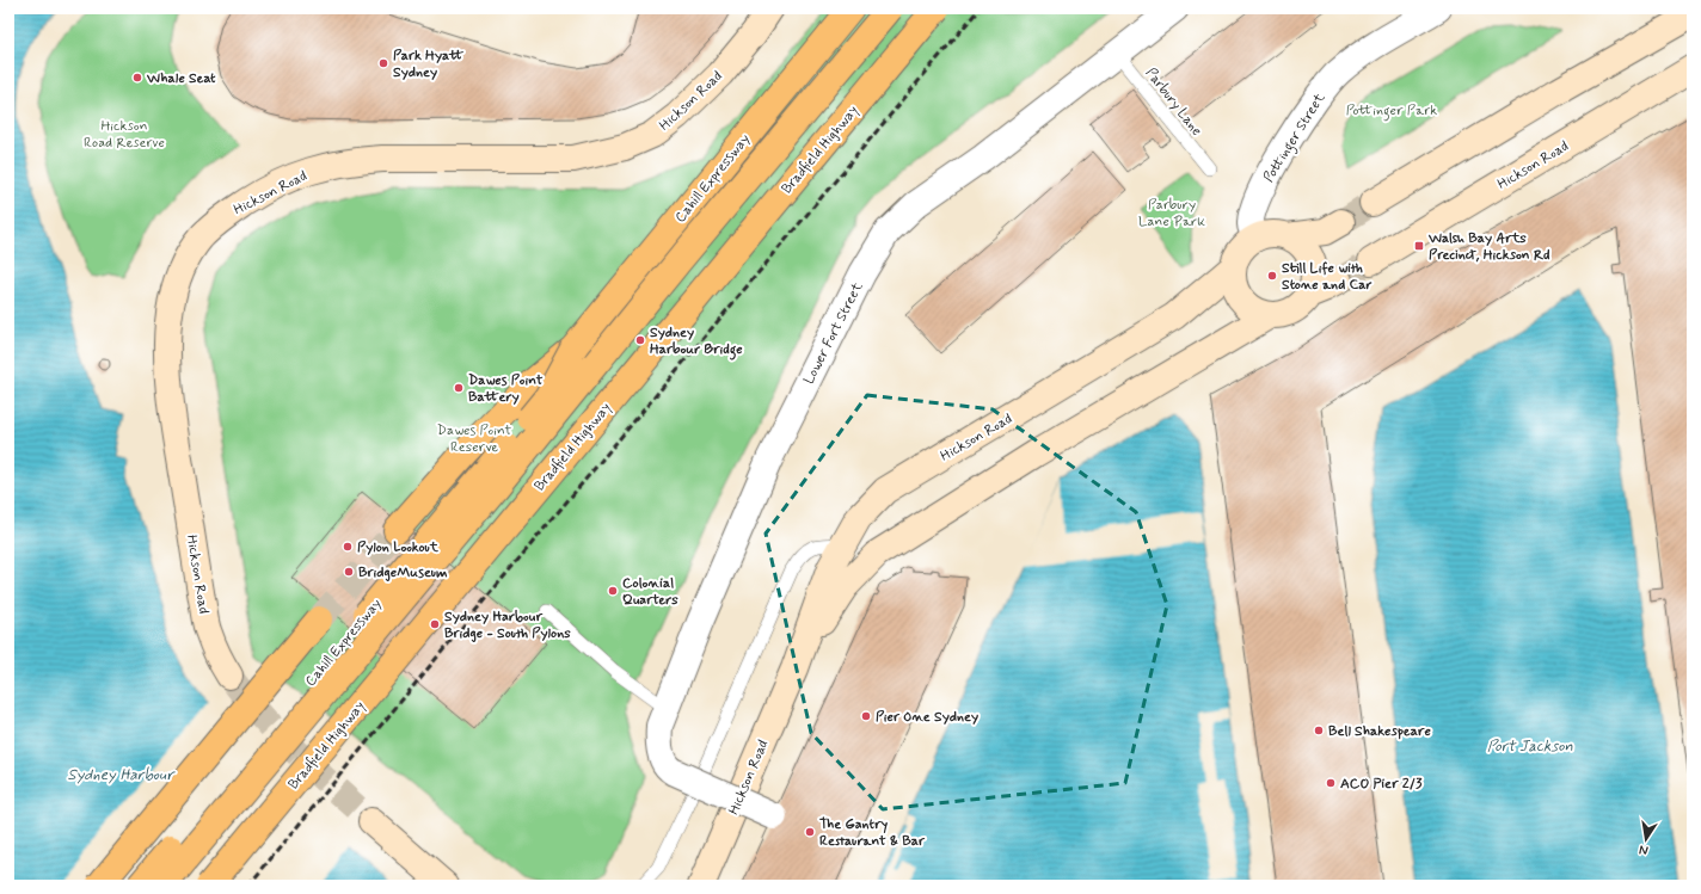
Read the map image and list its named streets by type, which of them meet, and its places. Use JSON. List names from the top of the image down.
{
  "streets": {
    "highway": ["Bradfield Highway", "Cahill Expressway"],
    "street": ["Hickson Road", "Pottinger Street", "Lower Fort Street"],
    "lane": ["Parbury Lane"]
  },
  "crossings": [
    ["Hickson Road", "Pottinger Street"],
    ["Parbury Lane", "Lower Fort Street"]
  ],
  "water": ["Port Jackson", "Sydney Harbour"],
  "parks": [
    "Pottinger Park",
    "Hickson Road Reserve",
    "Parbury Lane Park",
    "Dawes Point Reserve"
  ],
  "places": {
    "other": [
      "Park Hyatt Sydney",
      "Whale Seat",
      "Still Life with Stone and Car",
      "Sydney Harbour Bridge",
      "Dawes Point Battery",
      "Pylon Lookout",
      "BridgeMuseum",
      "Colonial Quarters",
      "Sydney Harbour Bridge - South Pylons",
      "Pier One Sydney",
      "Bell Shakespeare",
      "ACO Pier 2/3",
      "The Gantry Restaurant & Bar"
    ],
    "transit": ["Walsh Bay Arts Precinct, Hickson Rd"]
  },
  "north": "bottom"
}
